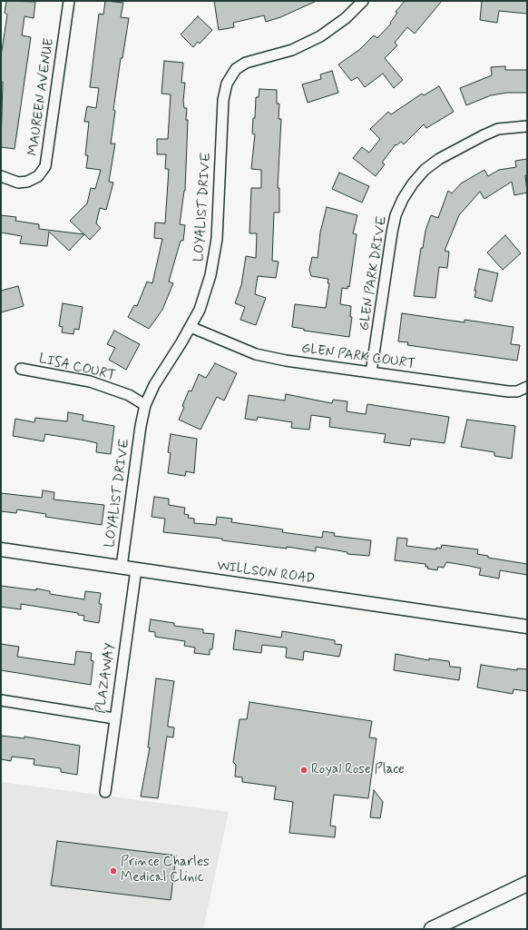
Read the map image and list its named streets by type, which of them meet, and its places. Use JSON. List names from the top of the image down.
{
  "streets": {
    "street": [
      "MAUREEN AVENUE",
      "LOYALIST DRIVE",
      "GLEN PARK DRIVE",
      "GLEN PARK COURT",
      "LISA COURT",
      "WILLSON ROAD",
      "PLAZAWAY"
    ]
  },
  "crossings": [
    ["LOYALIST DRIVE", "GLEN PARK COURT"],
    ["LOYALIST DRIVE", "LISA COURT"],
    ["LOYALIST DRIVE", "WILLSON ROAD"],
    ["GLEN PARK DRIVE", "GLEN PARK COURT"],
    ["WILLSON ROAD", "PLAZAWAY"]
  ],
  "places": ["Royal Rose Place", "Prince Charles Medical Clinic"]
}
